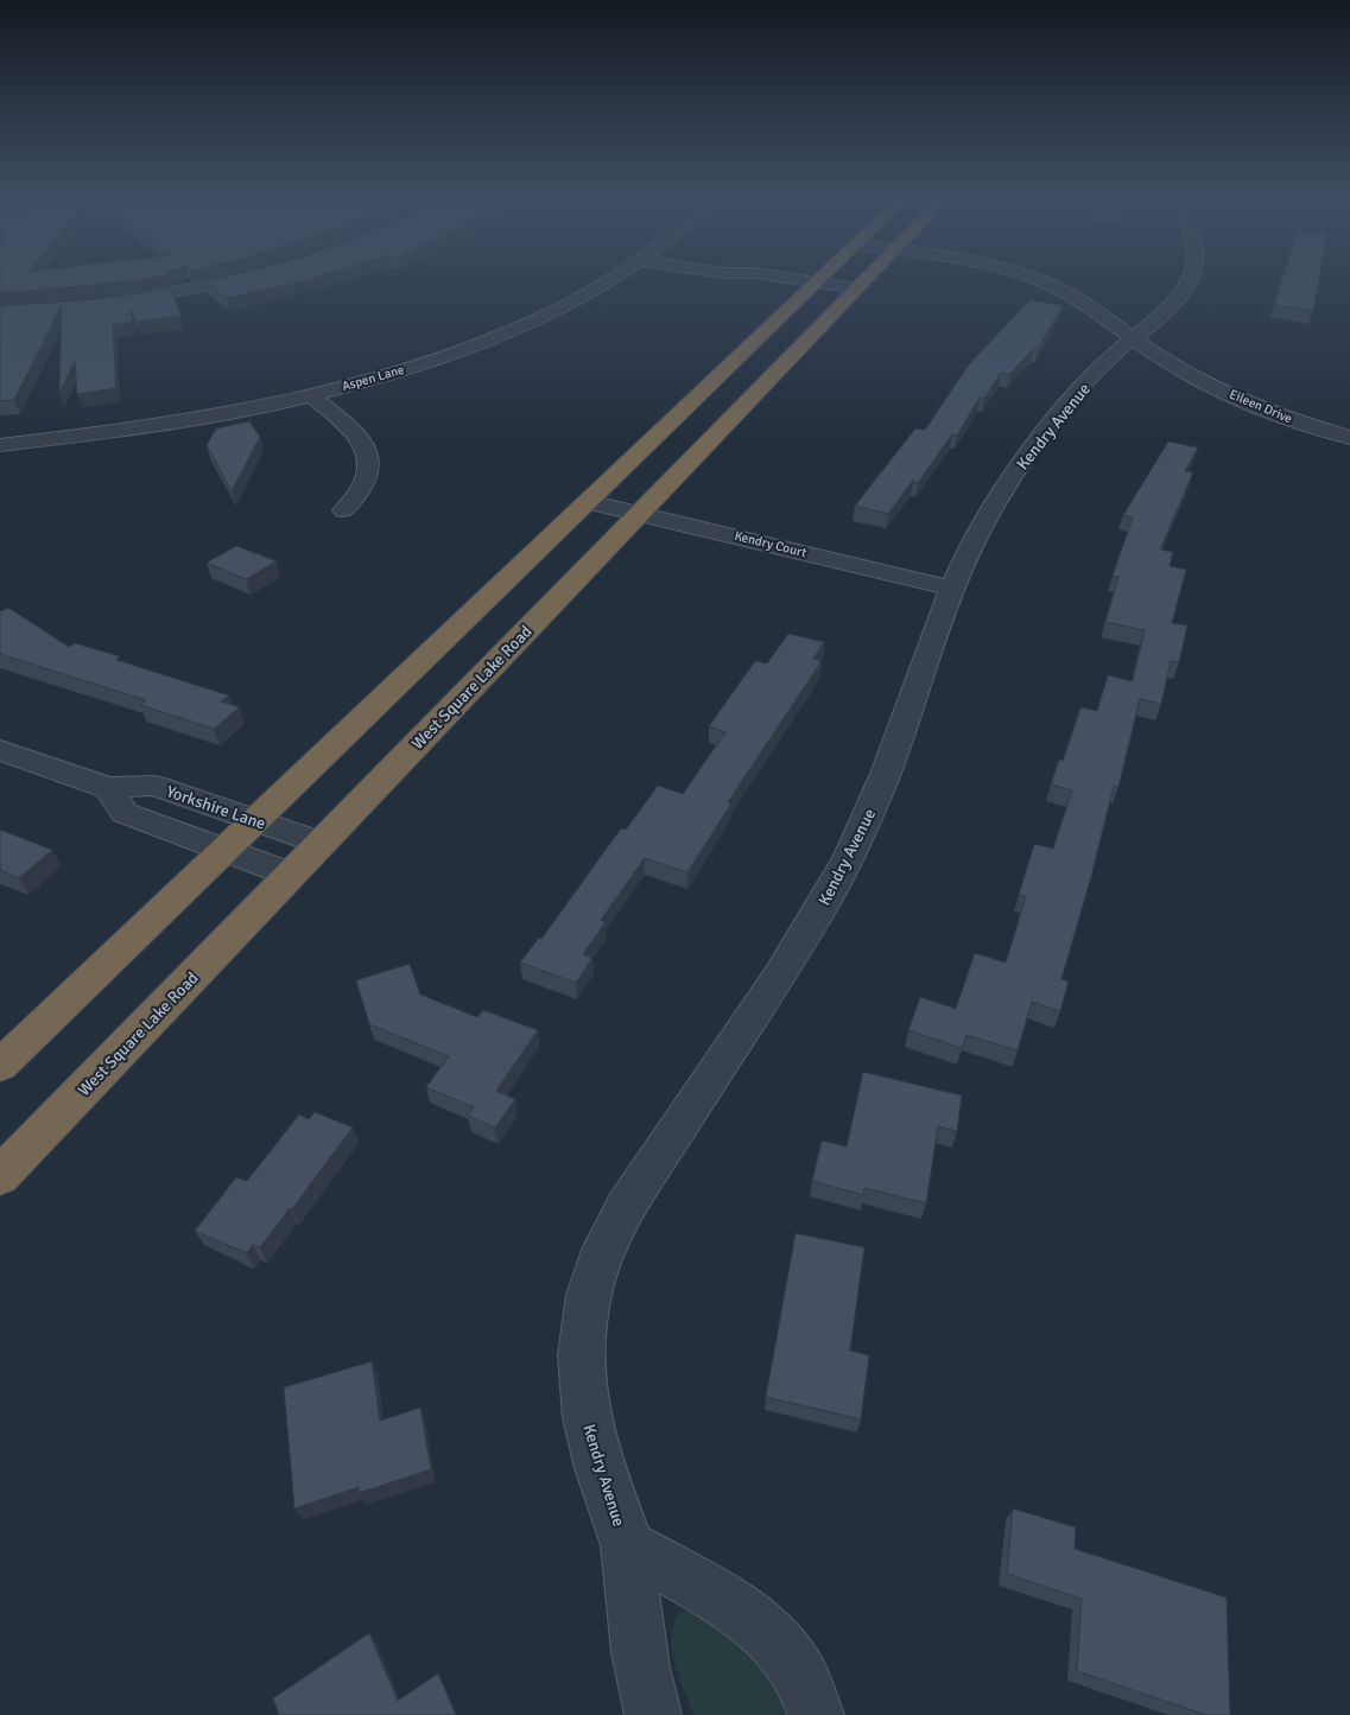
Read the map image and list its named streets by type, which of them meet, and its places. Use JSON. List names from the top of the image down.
{
  "streets": {
    "highway": ["West Square Lake Road"],
    "street": [
      "Aspen Lane",
      "Eileen Drive",
      "Kendry Avenue",
      "Kendry Court",
      "Yorkshire Lane"
    ]
  },
  "crossings": [
    ["Eileen Drive", "Kendry Avenue"],
    ["Kendry Avenue", "Kendry Court"],
    ["Kendry Court", "West Square Lake Road"],
    ["West Square Lake Road", "Yorkshire Lane"]
  ]
}
